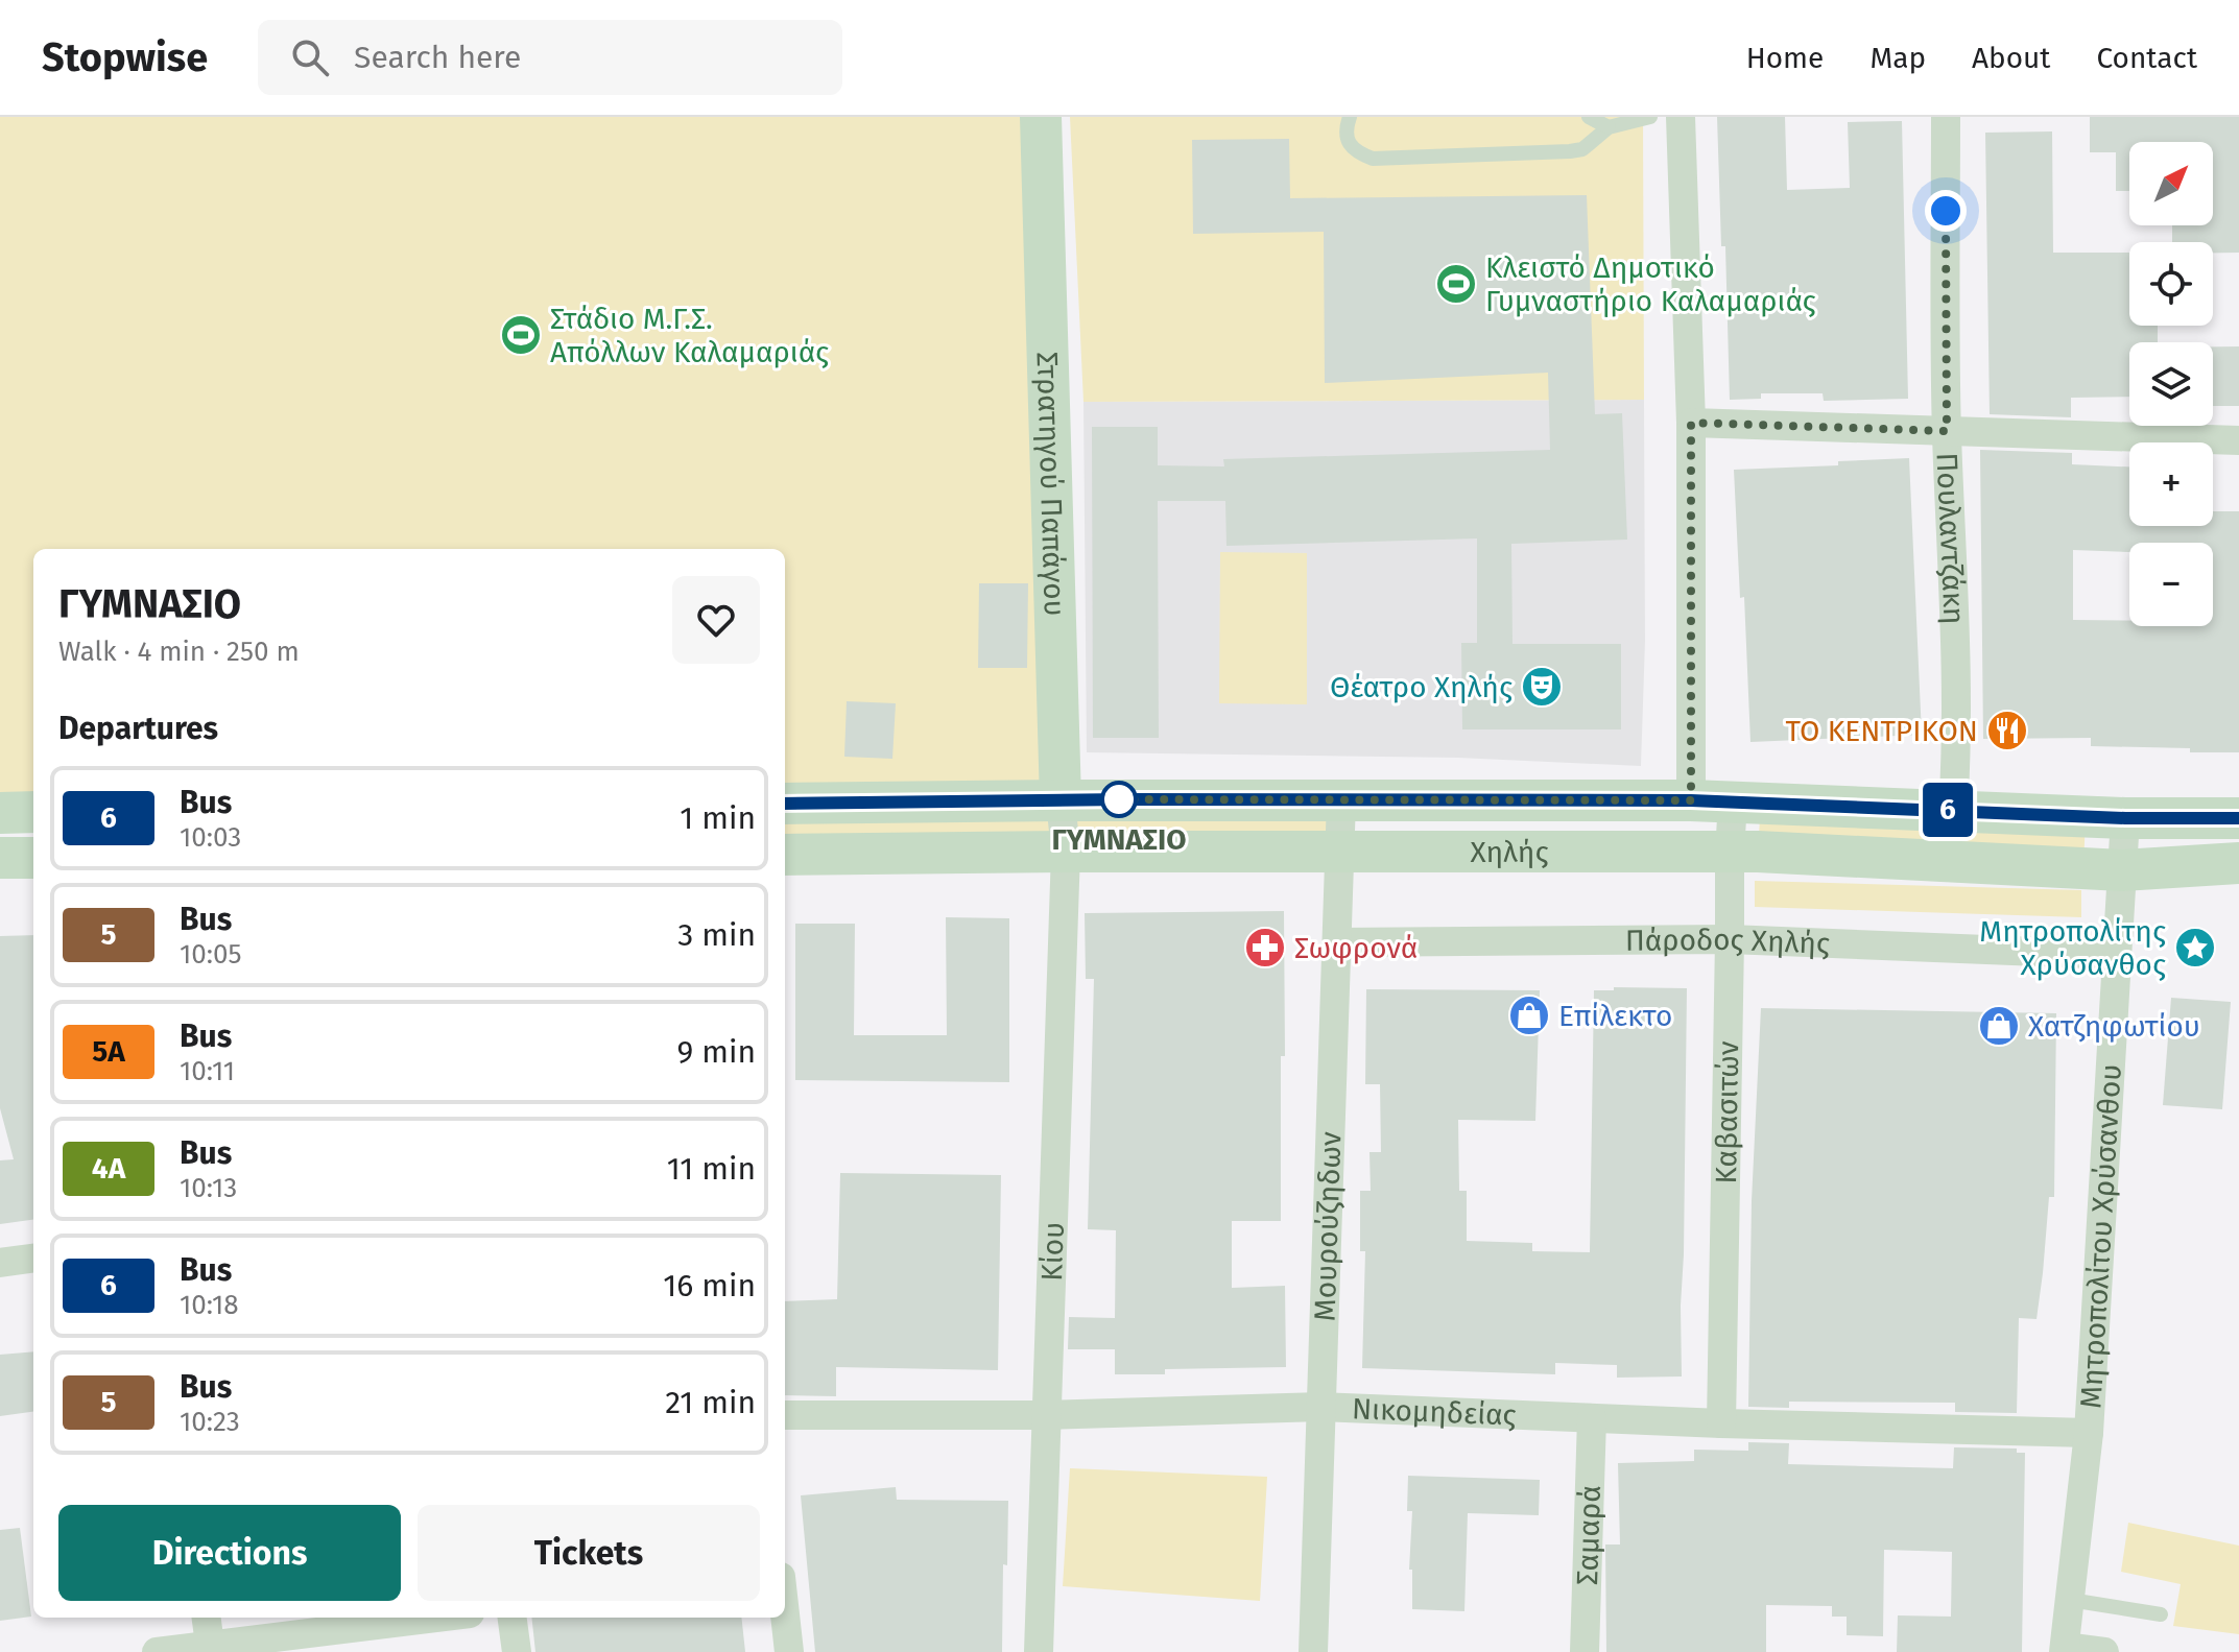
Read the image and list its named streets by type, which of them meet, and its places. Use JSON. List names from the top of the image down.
{
  "streets": {
    "main road": ["Στρατηγού Παπάγου", "Χηλής"],
    "street": [
      "Πουλαντζάκη",
      "Πάροδος Χηλής",
      "Καβασιτών",
      "Μουρούζηδων",
      "Μητροπολίτου Χρύσανθου",
      "Κίου",
      "Νικομηδείας",
      "Σαμαρά"
    ]
  },
  "crossings": [
    ["Στρατηγού Παπάγου", "Χηλής"],
    ["Στρατηγού Παπάγου", "Κίου"],
    ["Πουλαντζάκη", "Χηλής"],
    ["Χηλής", "Καβασιτών"],
    ["Χηλής", "Μουρούζηδων"],
    ["Χηλής", "Μητροπολίτου Χρύσανθου"],
    ["Χηλής", "Κίου"],
    ["Πάροδος Χηλής", "Καβασιτών"],
    ["Πάροδος Χηλής", "Μουρούζηδων"],
    ["Πάροδος Χηλής", "Μητροπολίτου Χρύσανθου"],
    ["Καβασιτών", "Νικομηδείας"],
    ["Μουρούζηδων", "Νικομηδείας"],
    ["Μητροπολίτου Χρύσανθου", "Νικομηδείας"],
    ["Κίου", "Νικομηδείας"],
    ["Νικομηδείας", "Σαμαρά"]
  ],
  "places": {
    "sports": ["Κλειστό Δημοτικό Γυμναστήριο Καλαμαριάς", "Στάδιο Μ.Γ.Σ. Απόλλων Καλαμαριάς"],
    "theatre": ["Θέατρο Χηλής"],
    "restaurant": ["ΤΟ ΚΕΝΤΡΙΚΟΝ"],
    "other": ["ΓΥΜΝΑΣΙΟ"],
    "pharmacy": ["Σωφρονά"],
    "place": ["Μητροπολίτης Χρύσανθος"],
    "shop": ["Επίλεκτο", "Χατζηφωτίου"]
  },
  "lines": ["bus line 6"],
  "north": "top right",
  "page": {
    "header": "Stopwise",
    "search": "Search here",
    "nav": [
      "Home",
      "Map",
      "About",
      "Contact"
    ],
    "on_map": "6",
    "map_buttons": ["+", "−"],
    "heading": [
      ["ΓΥΜΝΑΣΙΟ", "Walk · 4 min · 250 m"],
      "Departures"
    ],
    "list": [
      {
        "mark": "6",
        "name": "Bus",
        "note": "10:03",
        "value": "1 min"
      },
      {
        "mark": "5",
        "name": "Bus",
        "note": "10:05",
        "value": "3 min"
      },
      {
        "mark": "5Α",
        "name": "Bus",
        "note": "10:11",
        "value": "9 min"
      },
      {
        "mark": "4Α",
        "name": "Bus",
        "note": "10:13",
        "value": "11 min"
      },
      {
        "mark": "6",
        "name": "Bus",
        "note": "10:18",
        "value": "16 min"
      },
      {
        "mark": "5",
        "name": "Bus",
        "note": "10:23",
        "value": "21 min"
      }
    ],
    "buttons": ["Directions", "Tickets"]
  }
}
